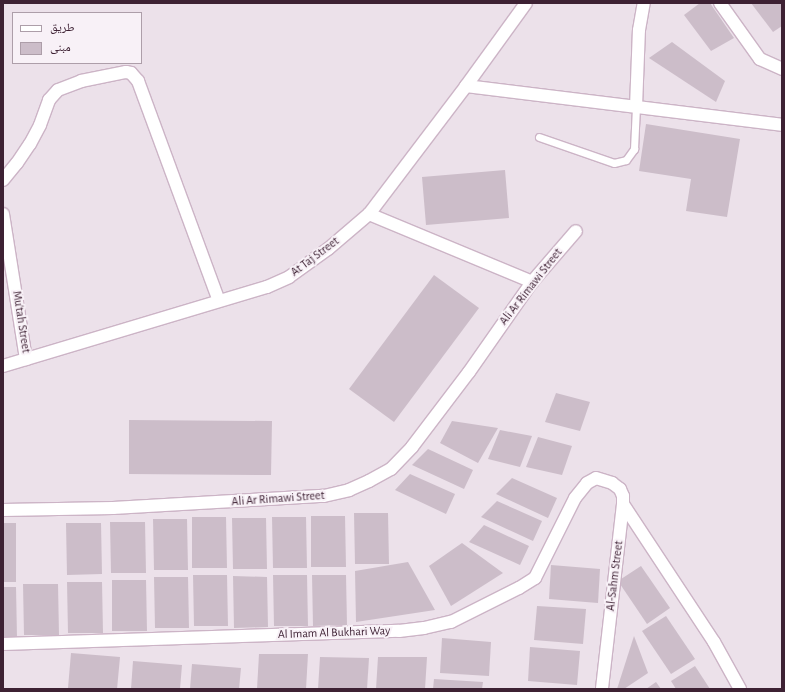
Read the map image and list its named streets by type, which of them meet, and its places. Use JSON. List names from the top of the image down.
{
  "streets": {
    "street": [
      "At Taj Street",
      "Ali Ar Rimawi Street",
      "Mu'tah Street",
      "Al-Sahm Street",
      "Al Imam Al Bukhari Way"
    ]
  },
  "crossings": [
    ["At Taj Street", "Mu'tah Street"],
    ["Al-Sahm Street", "Al Imam Al Bukhari Way"]
  ],
  "legend": ["طريق", "مبنى"]
}
